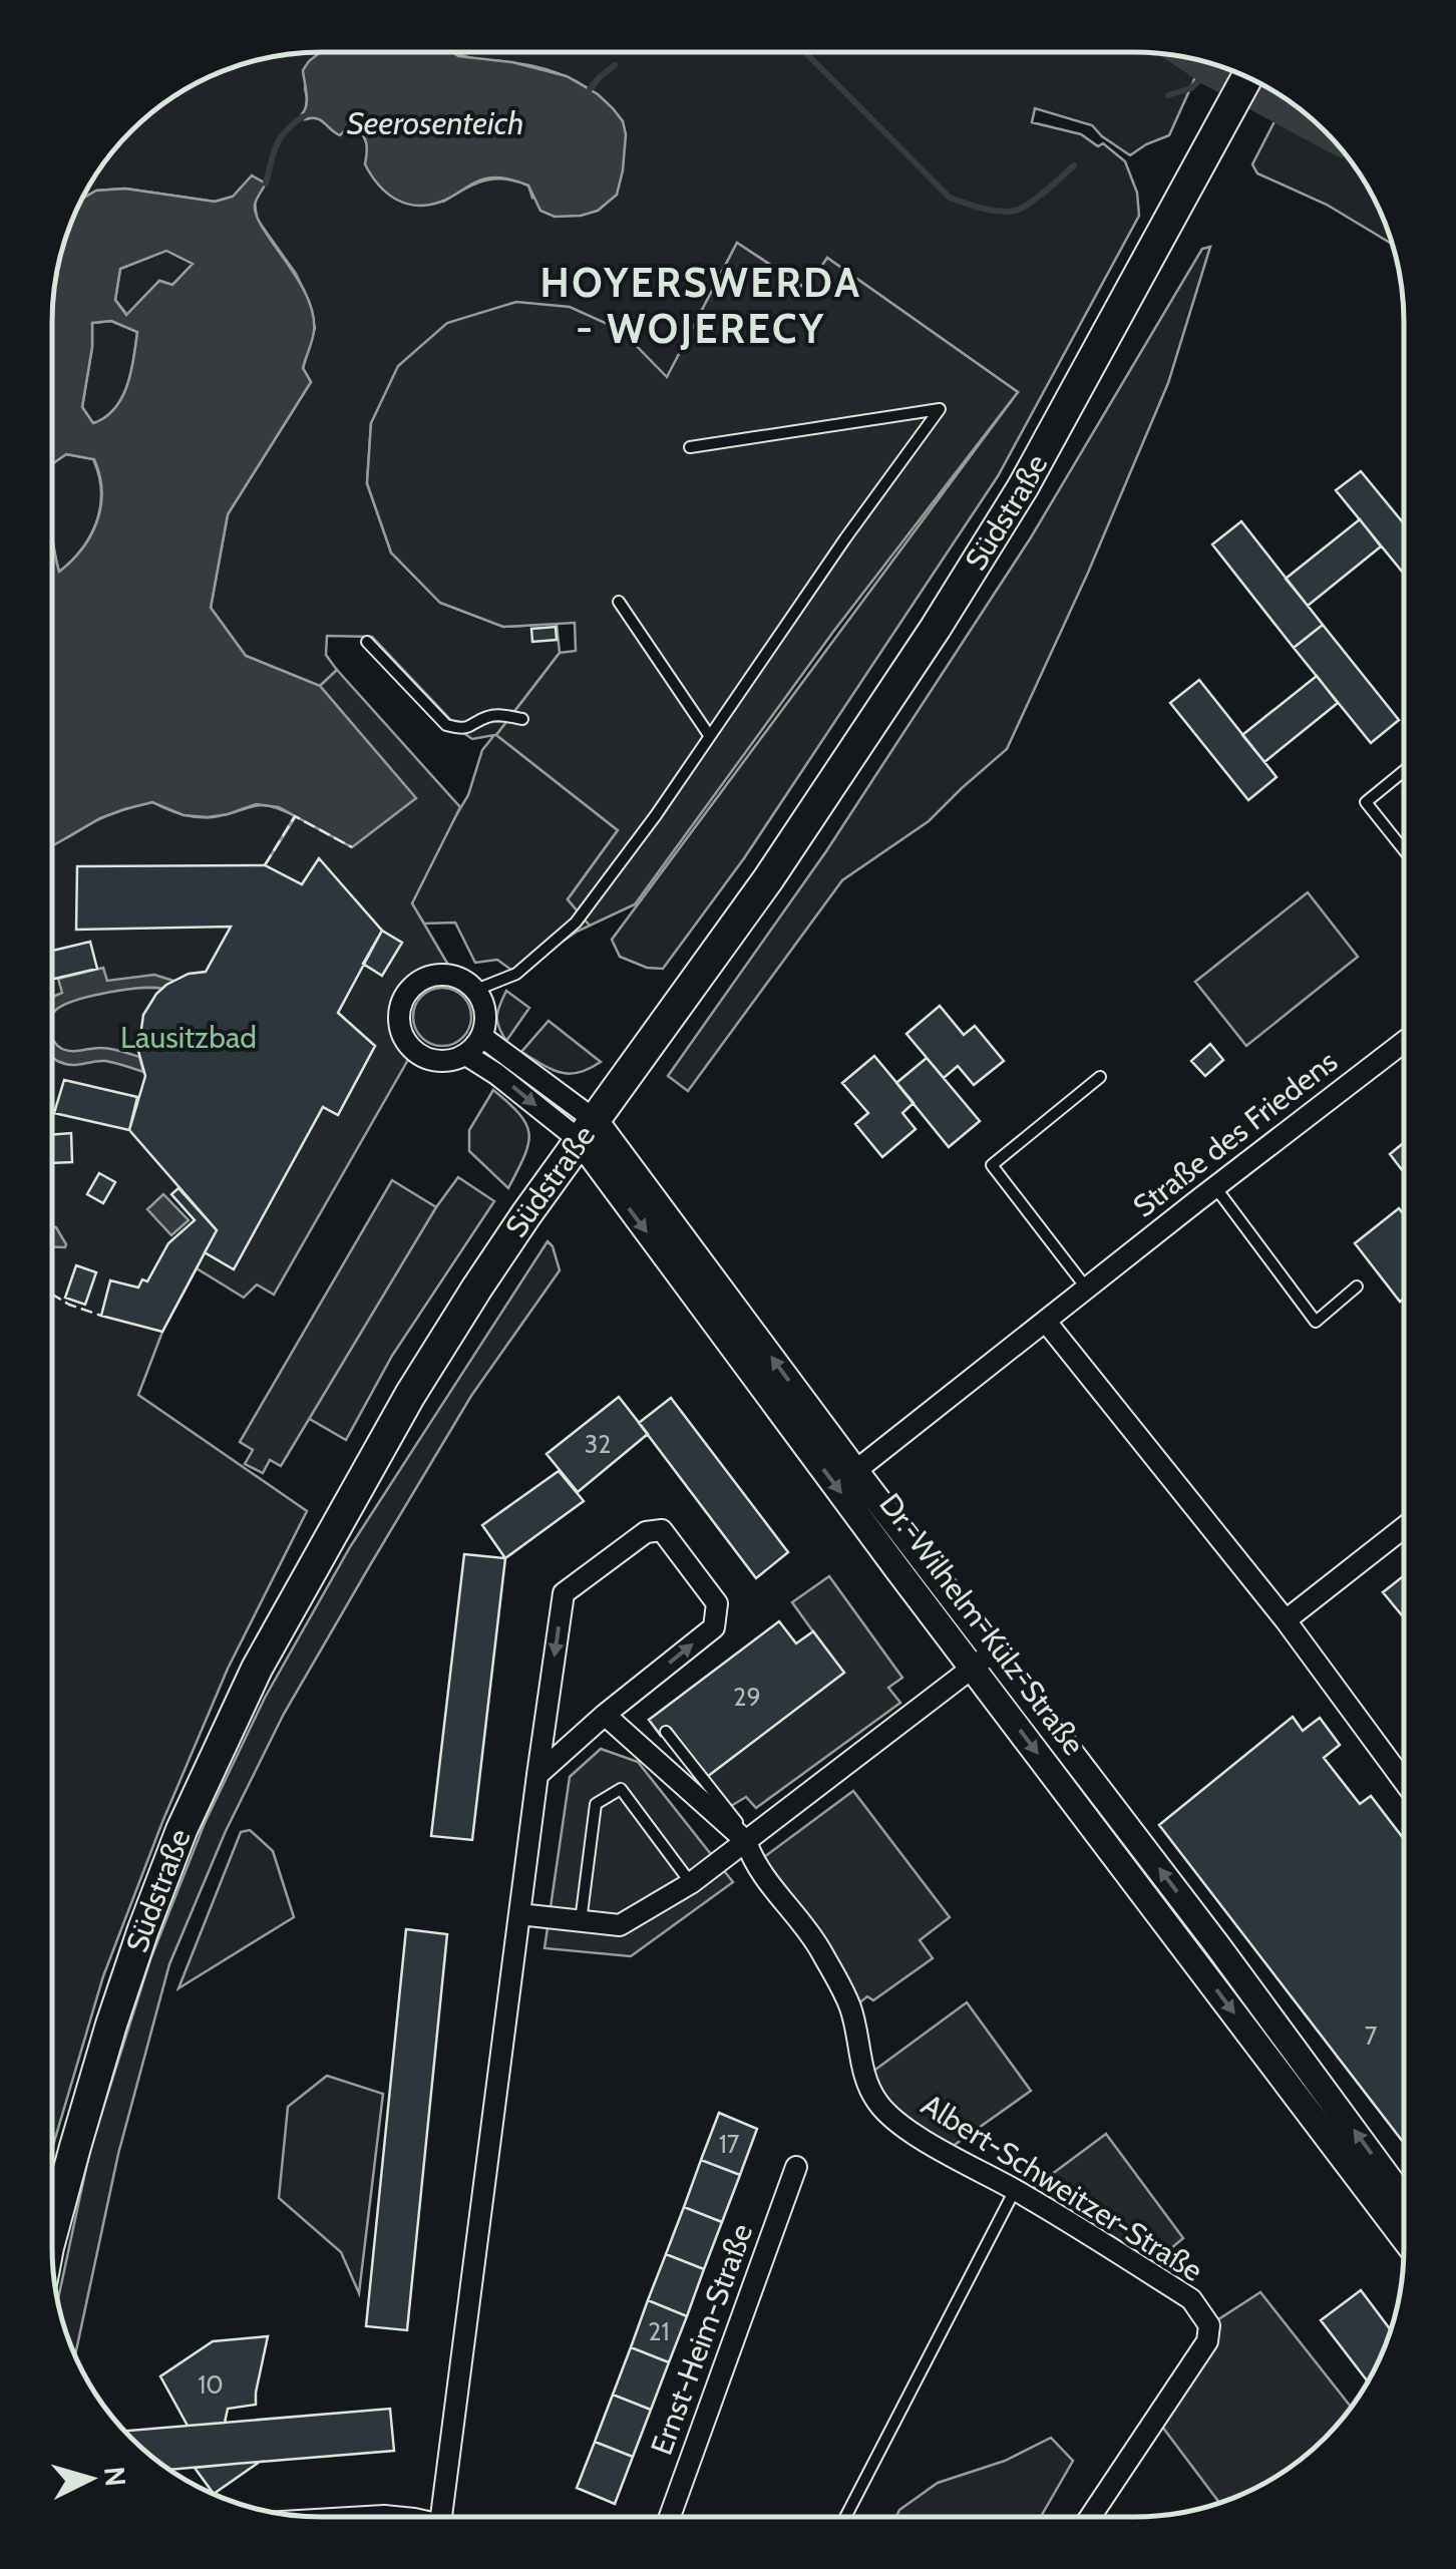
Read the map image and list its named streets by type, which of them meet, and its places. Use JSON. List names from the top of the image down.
{
  "streets": {
    "main road": ["Südstraße"],
    "street": [
      "Straße des Friedens",
      "Dr.-Wilhelm-Külz-Straße",
      "Albert-Schweitzer-Straße",
      "Ernst-Heim-Straße"
    ]
  },
  "crossings": [
    ["Südstraße", "Dr.-Wilhelm-Külz-Straße"],
    ["Straße des Friedens", "Dr.-Wilhelm-Külz-Straße"]
  ],
  "districts": ["HOYERSWERDA - WOJERECY"],
  "water": ["Seerosenteich"],
  "parks": ["Lausitzbad"],
  "house_numbers": [
    "32",
    "29",
    "7",
    "17",
    "21",
    "10"
  ],
  "north": "right"
}
